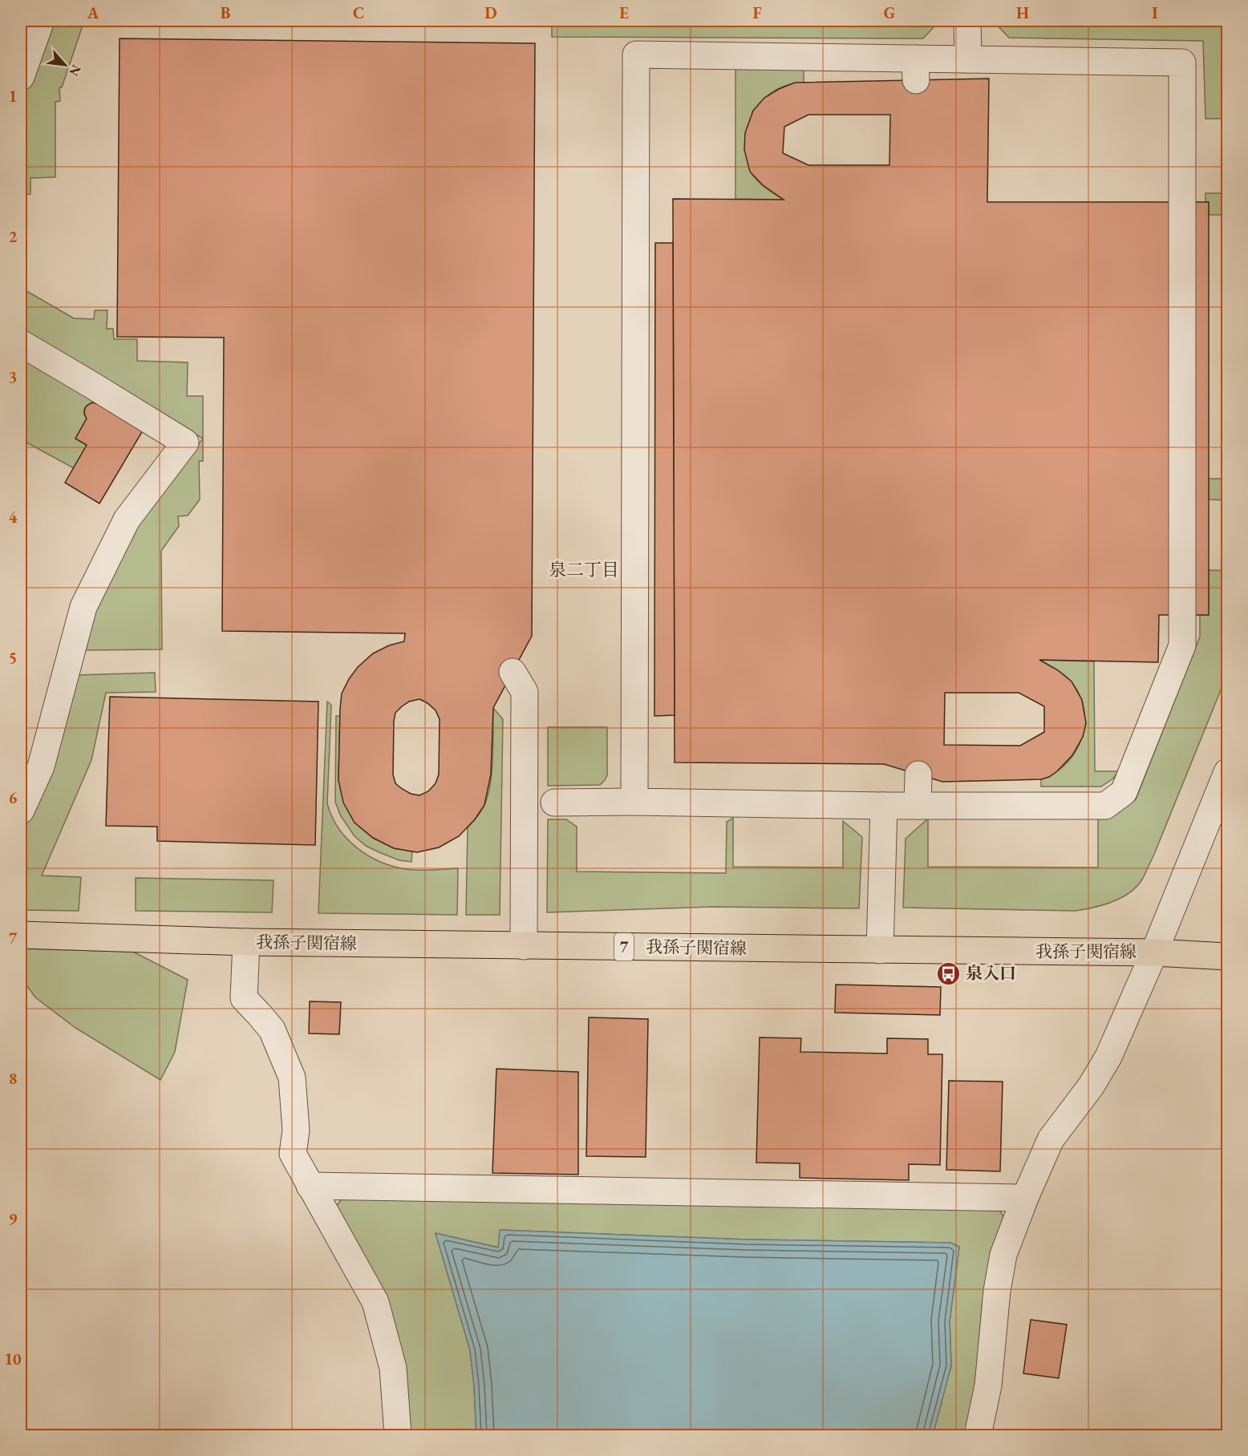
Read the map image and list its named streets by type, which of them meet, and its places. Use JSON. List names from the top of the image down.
{
  "streets": {
    "main road": ["我孫子関宿線", "7"]
  },
  "districts": ["泉二丁目"],
  "places": {
    "bus stop": ["泉入口"]
  },
  "north": "bottom right",
  "grid": {
    "columns": [
      "A",
      "B",
      "C",
      "D",
      "E",
      "F",
      "G",
      "H",
      "I"
    ],
    "rows": [
      "1",
      "2",
      "3",
      "4",
      "5",
      "6",
      "7",
      "8",
      "9",
      "10"
    ]
  }
}
